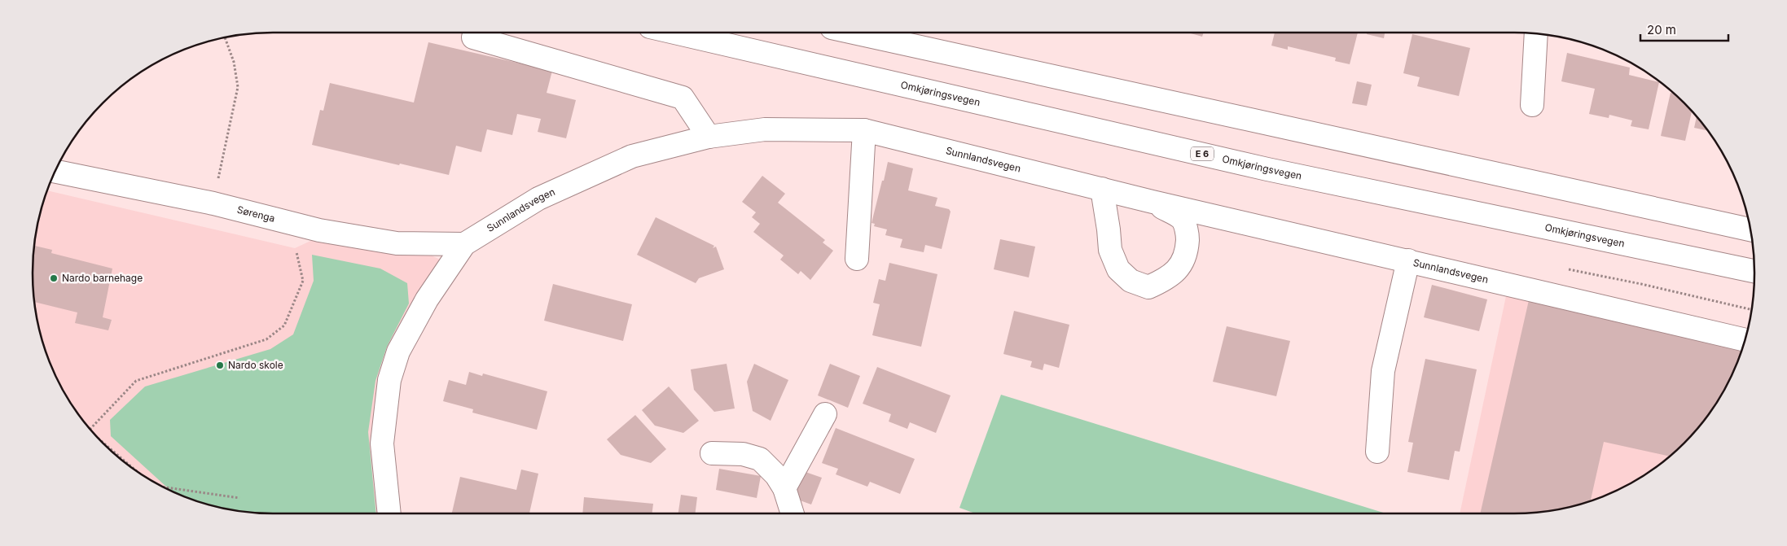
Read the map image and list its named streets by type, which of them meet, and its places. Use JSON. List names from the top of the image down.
{
  "streets": {
    "main road": [
      "Omkjøringsvegen",
      "E 6",
      "Sunnlandsvegen",
      "Sørenga"
    ]
  },
  "crossings": [
    ["Sunnlandsvegen", "Sørenga"]
  ],
  "places": ["Nardo barnehage", "Nardo skole"],
  "scale_bar": "20 m"
}
